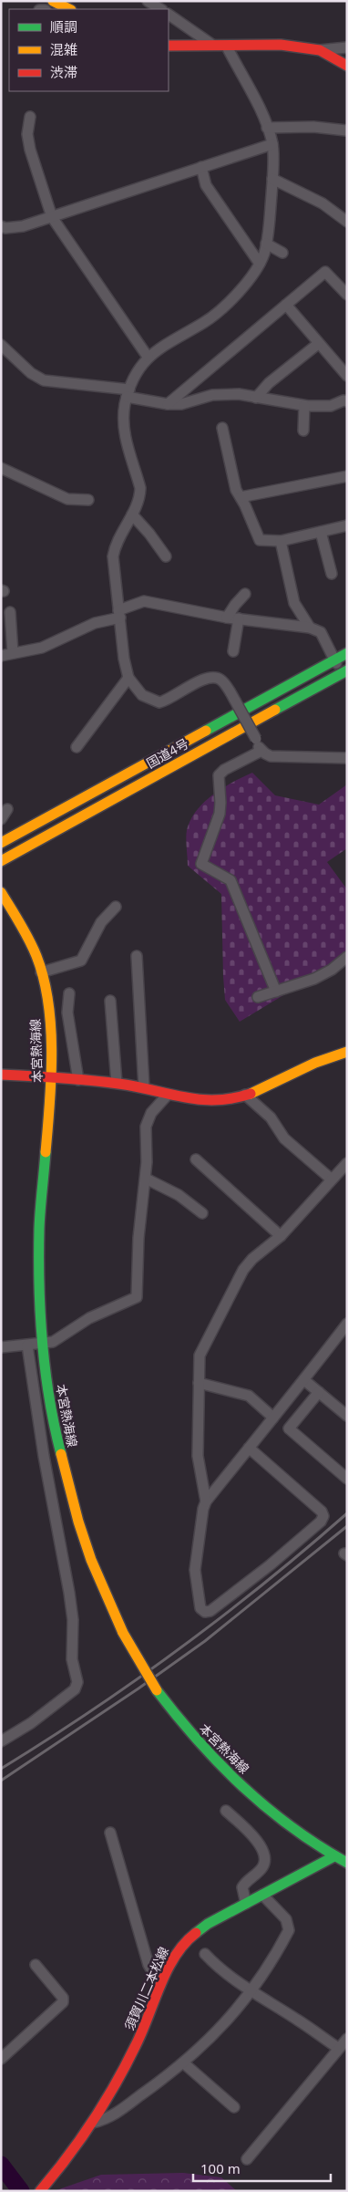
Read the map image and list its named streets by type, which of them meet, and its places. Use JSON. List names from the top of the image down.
{
  "streets": {
    "main road": ["国道4号", "本宮熱海線", "須賀川二本松線"]
  },
  "crossings": [
    ["本宮熱海線", "須賀川二本松線"]
  ],
  "legend": ["順調", "混雑", "渋滞"],
  "scale_bar": "100 m"
}
